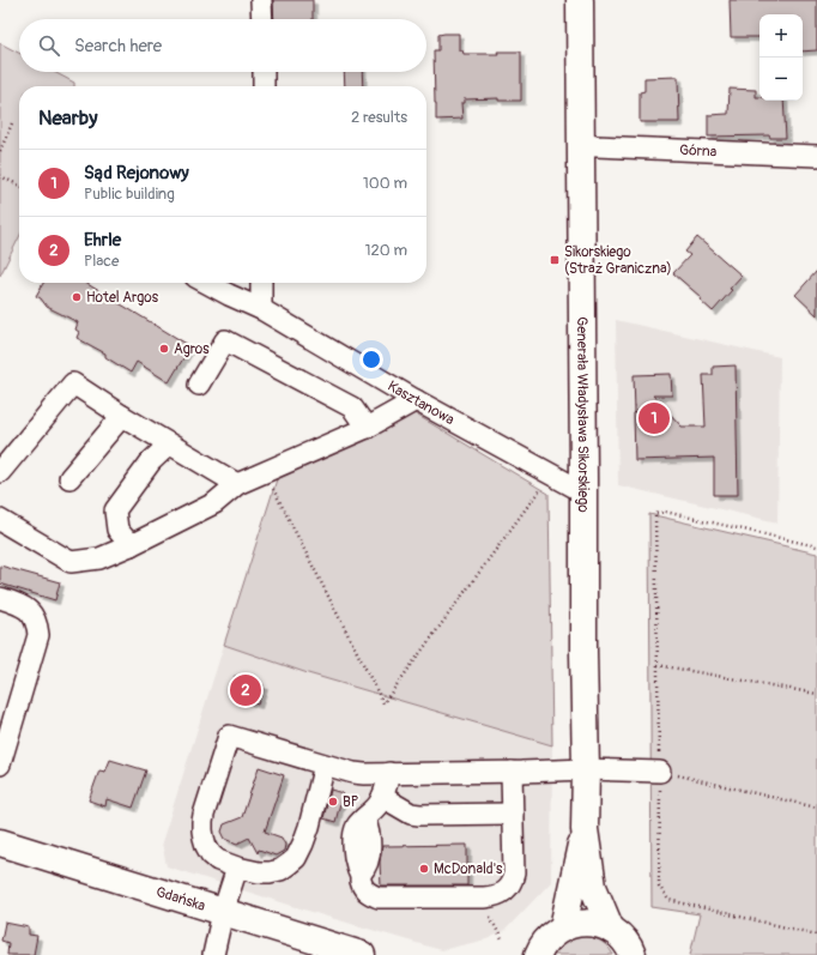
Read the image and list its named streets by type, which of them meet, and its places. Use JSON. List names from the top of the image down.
{
  "streets": {
    "main road": ["Generała Władysława Sikorskiego", "Gdańska"],
    "street": ["Górna", "Kasztanowa"]
  },
  "crossings": [
    ["Górna", "Generała Władysława Sikorskiego"],
    ["Kasztanowa", "Generała Władysława Sikorskiego"]
  ],
  "places": {
    "transit": ["Sikorskiego (Straż Graniczna)"],
    "other": [
      "Hotel Argos",
      "Agros",
      "BP",
      "McDonald's"
    ]
  },
  "page": {
    "map_buttons": ["+", "−"],
    "search": "Search here",
    "heading": ["Nearby", "2 results"],
    "list": [
      {
        "mark": "1",
        "name": "Sąd Rejonowy",
        "note": "Public building",
        "value": "100 m"
      },
      {
        "mark": "2",
        "name": "Ehrle",
        "note": "Place",
        "value": "120 m"
      }
    ],
    "pins": ["1", "2"]
  }
}
